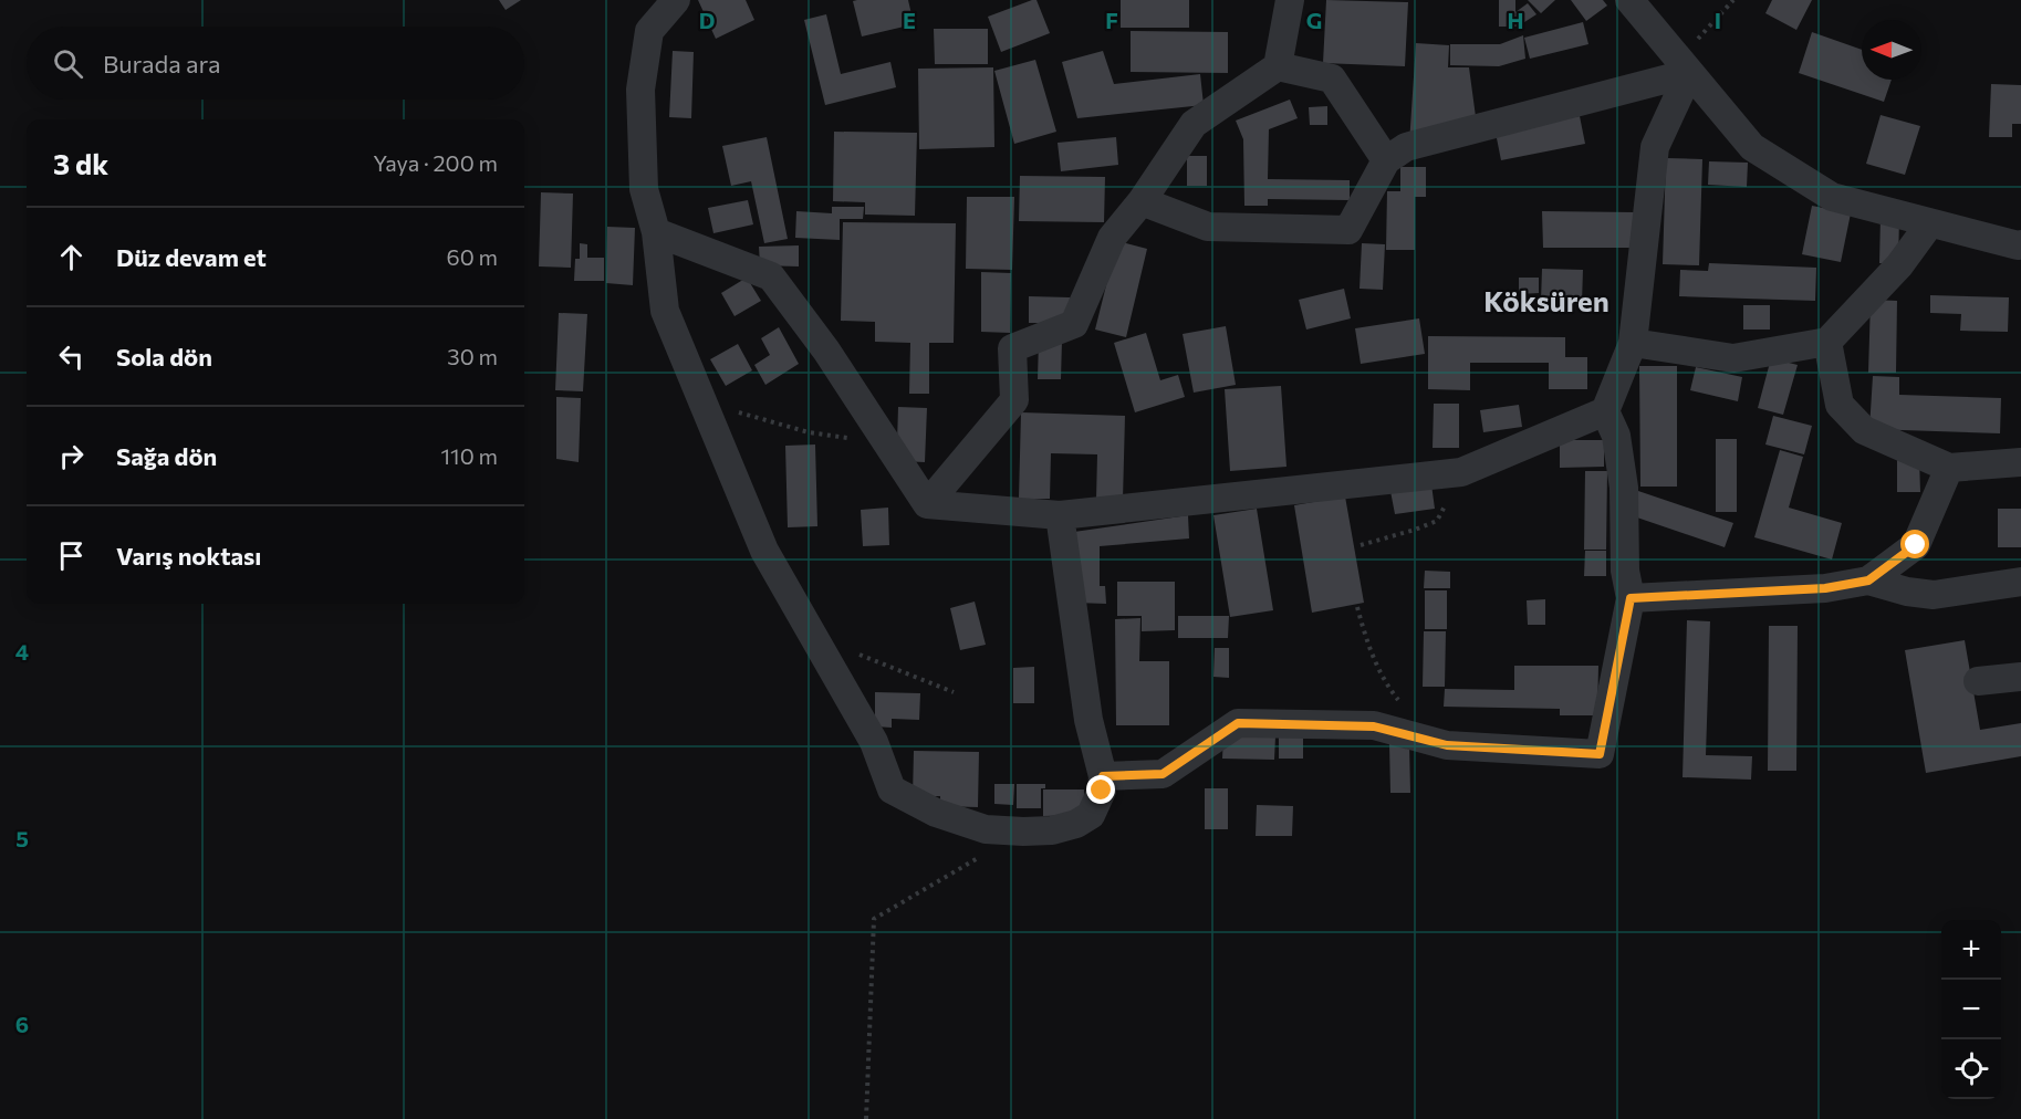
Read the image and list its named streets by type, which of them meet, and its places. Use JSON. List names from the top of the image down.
{
  "districts": ["Köksüren"],
  "north": "left",
  "page": {
    "search": "Burada ara",
    "heading": ["3 dk", "Yaya · 200 m"],
    "list": [
      ["Düz devam et", "60 m"],
      ["Sola dön", "30 m"],
      ["Sağa dön", "110 m"],
      "Varış noktası"
    ],
    "map_buttons": ["+", "−"]
  },
  "grid": {
    "columns": [
      "D",
      "E",
      "F",
      "G",
      "H",
      "I"
    ],
    "rows": ["4", "5", "6"]
  }
}
